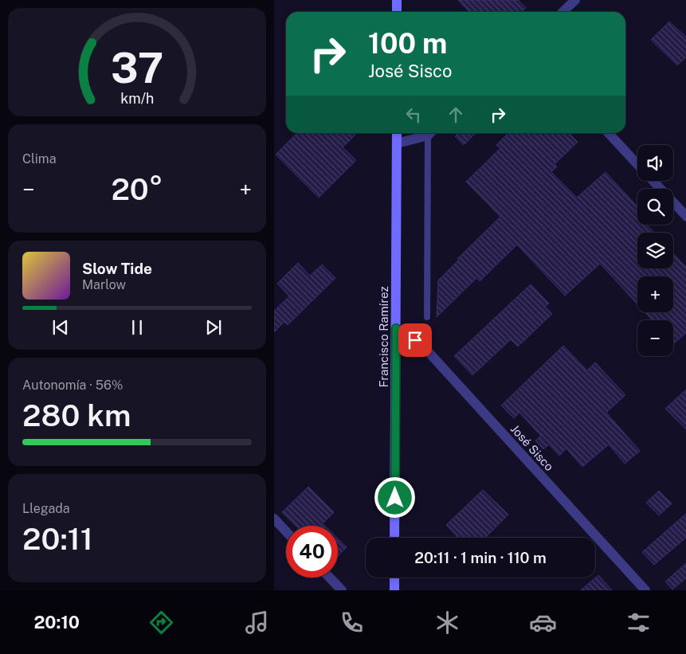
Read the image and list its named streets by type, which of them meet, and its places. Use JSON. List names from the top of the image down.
{
  "streets": {
    "street": ["Francisco Ramírez", "José Sisco"]
  },
  "crossings": [
    ["Francisco Ramírez", "José Sisco"]
  ],
  "page": {
    "turn": ["100 m", "José Sisco"],
    "tile": [
      "Clima",
      ["Autonomía · 56%", "280 km"],
      ["Llegada", "20:11"]
    ],
    "map_buttons": ["+", "−"],
    "heat": ["−", "20°", "+"],
    "song": ["Slow Tide", "Marlow"],
    "limit": "40",
    "trip": "20:11 · 1 min · 110 m",
    "tabs": "20:10",
    "gauge": ["37", "km/h"]
  }
}
